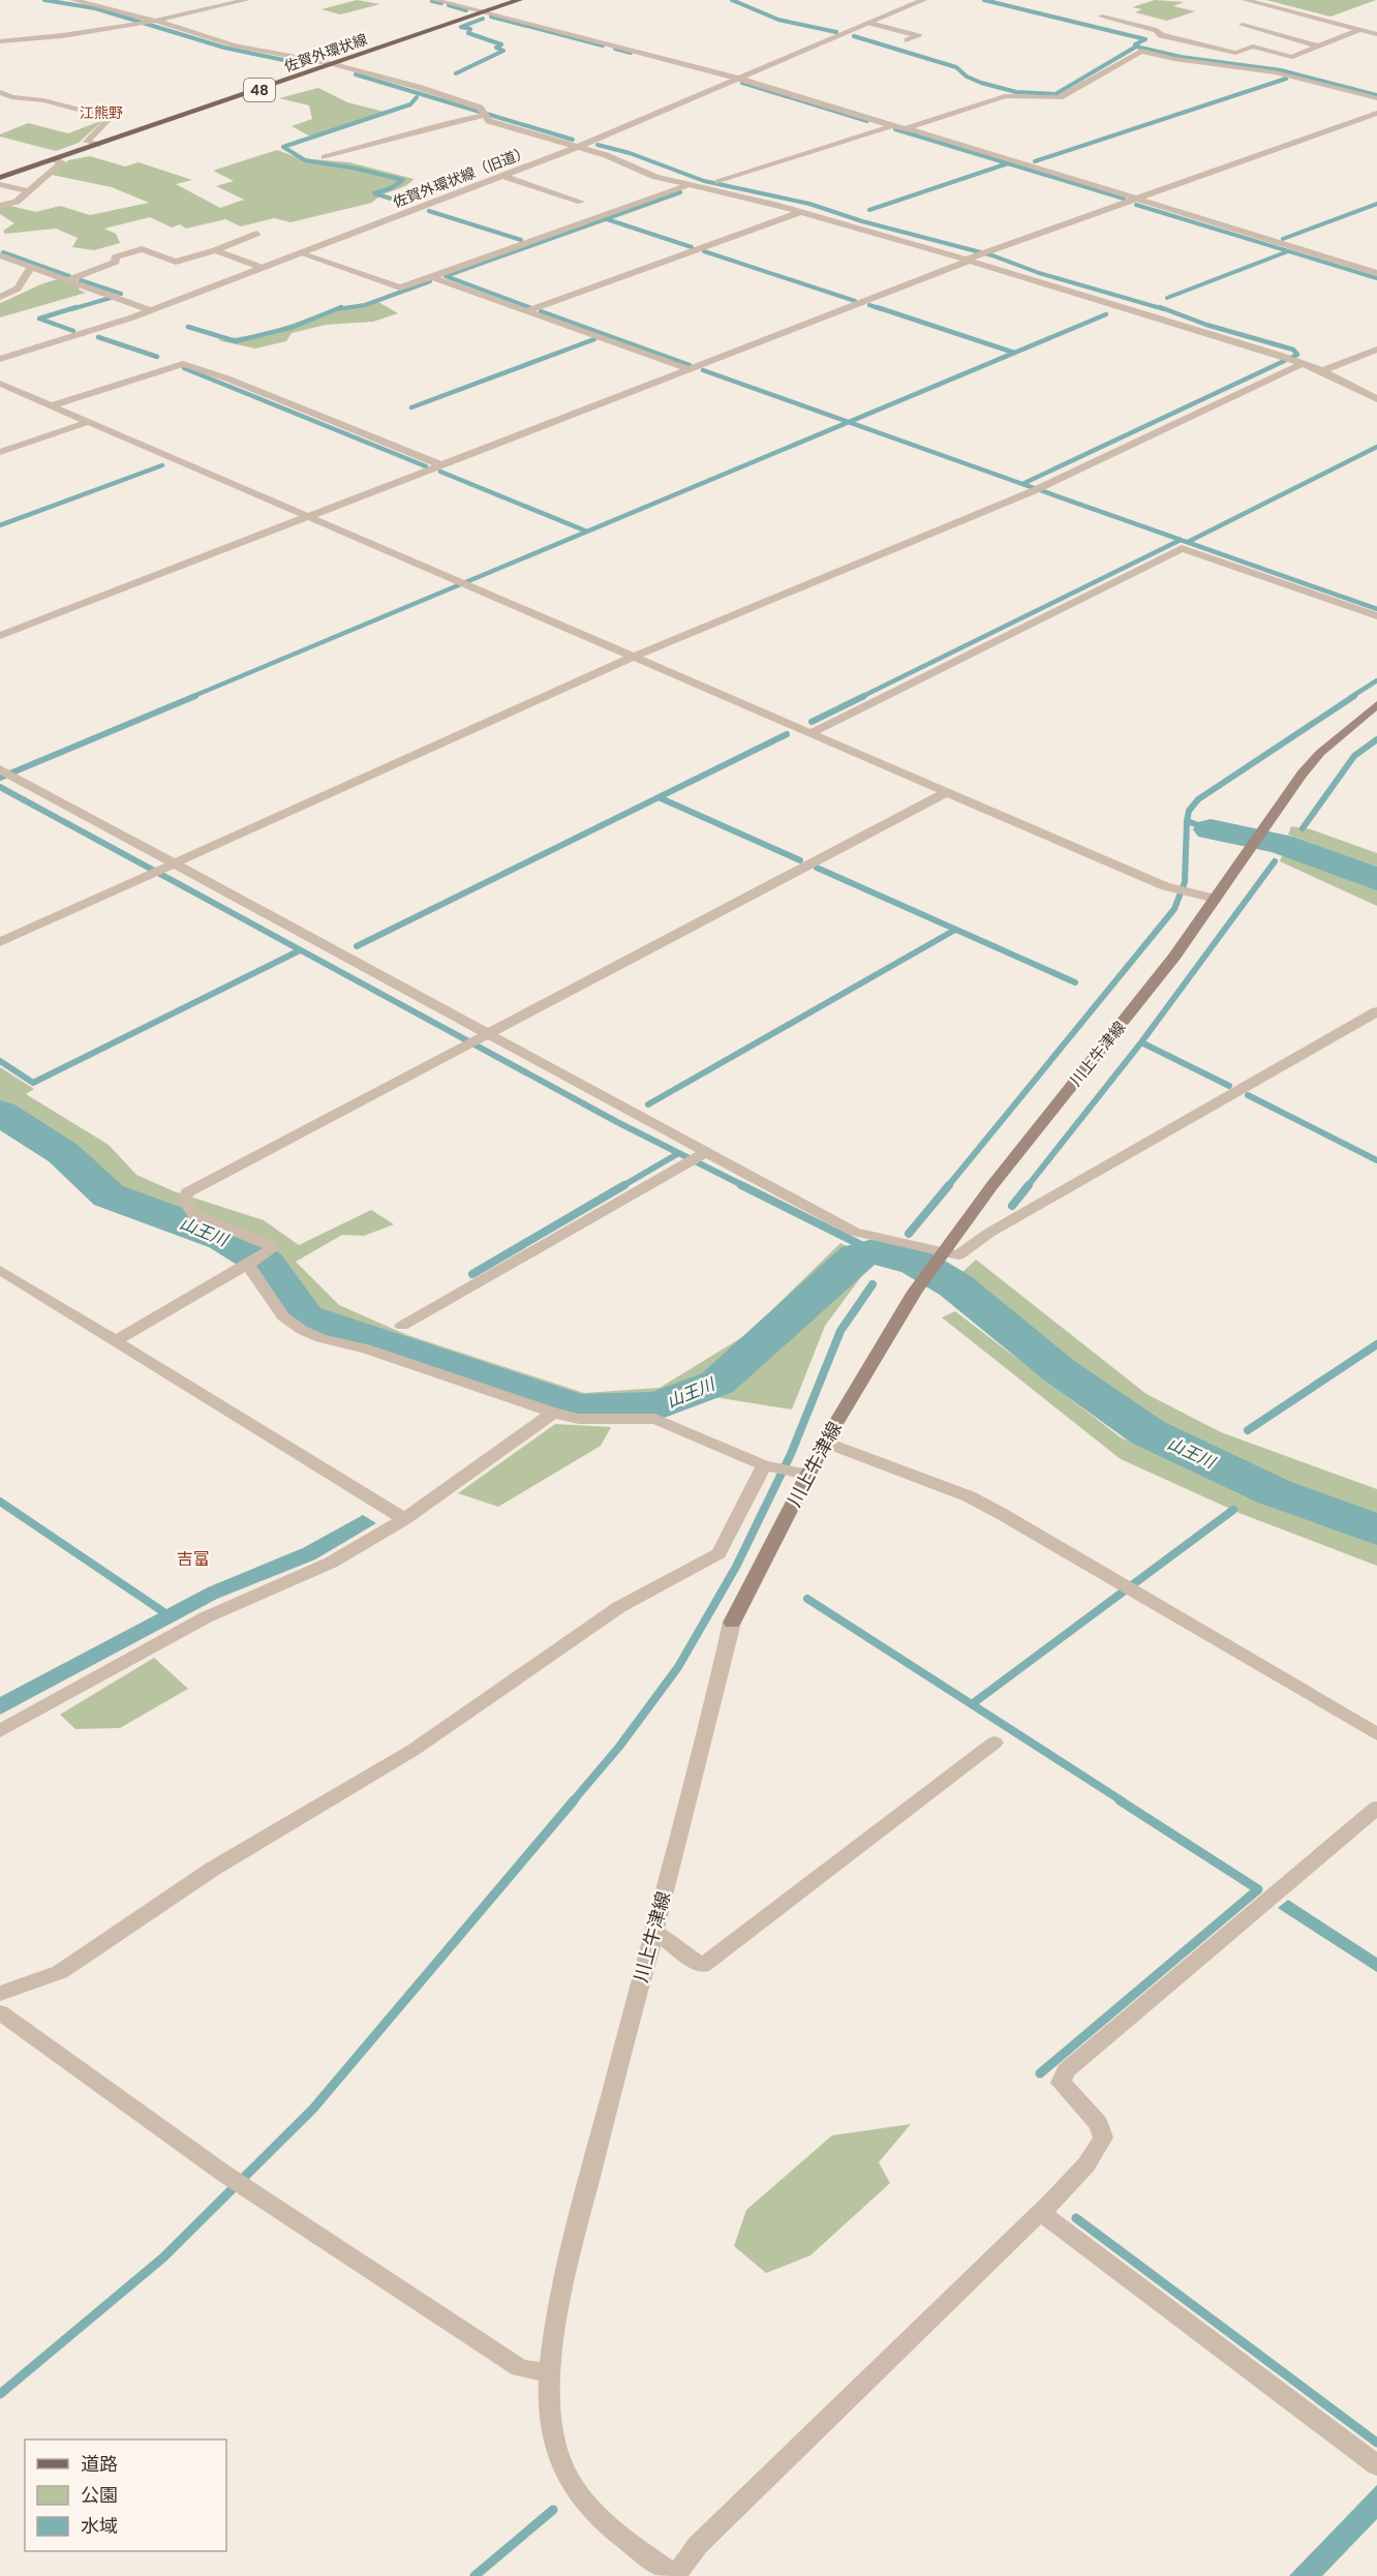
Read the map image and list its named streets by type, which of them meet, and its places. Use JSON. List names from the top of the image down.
{
  "streets": {
    "main road": ["佐賀外環状線", "48", "川上牛津線"],
    "street": ["佐賀外環状線（旧道）"]
  },
  "districts": ["江熊野", "吉富"],
  "water": ["山王川"],
  "legend": ["道路", "公園", "水域"]
}
